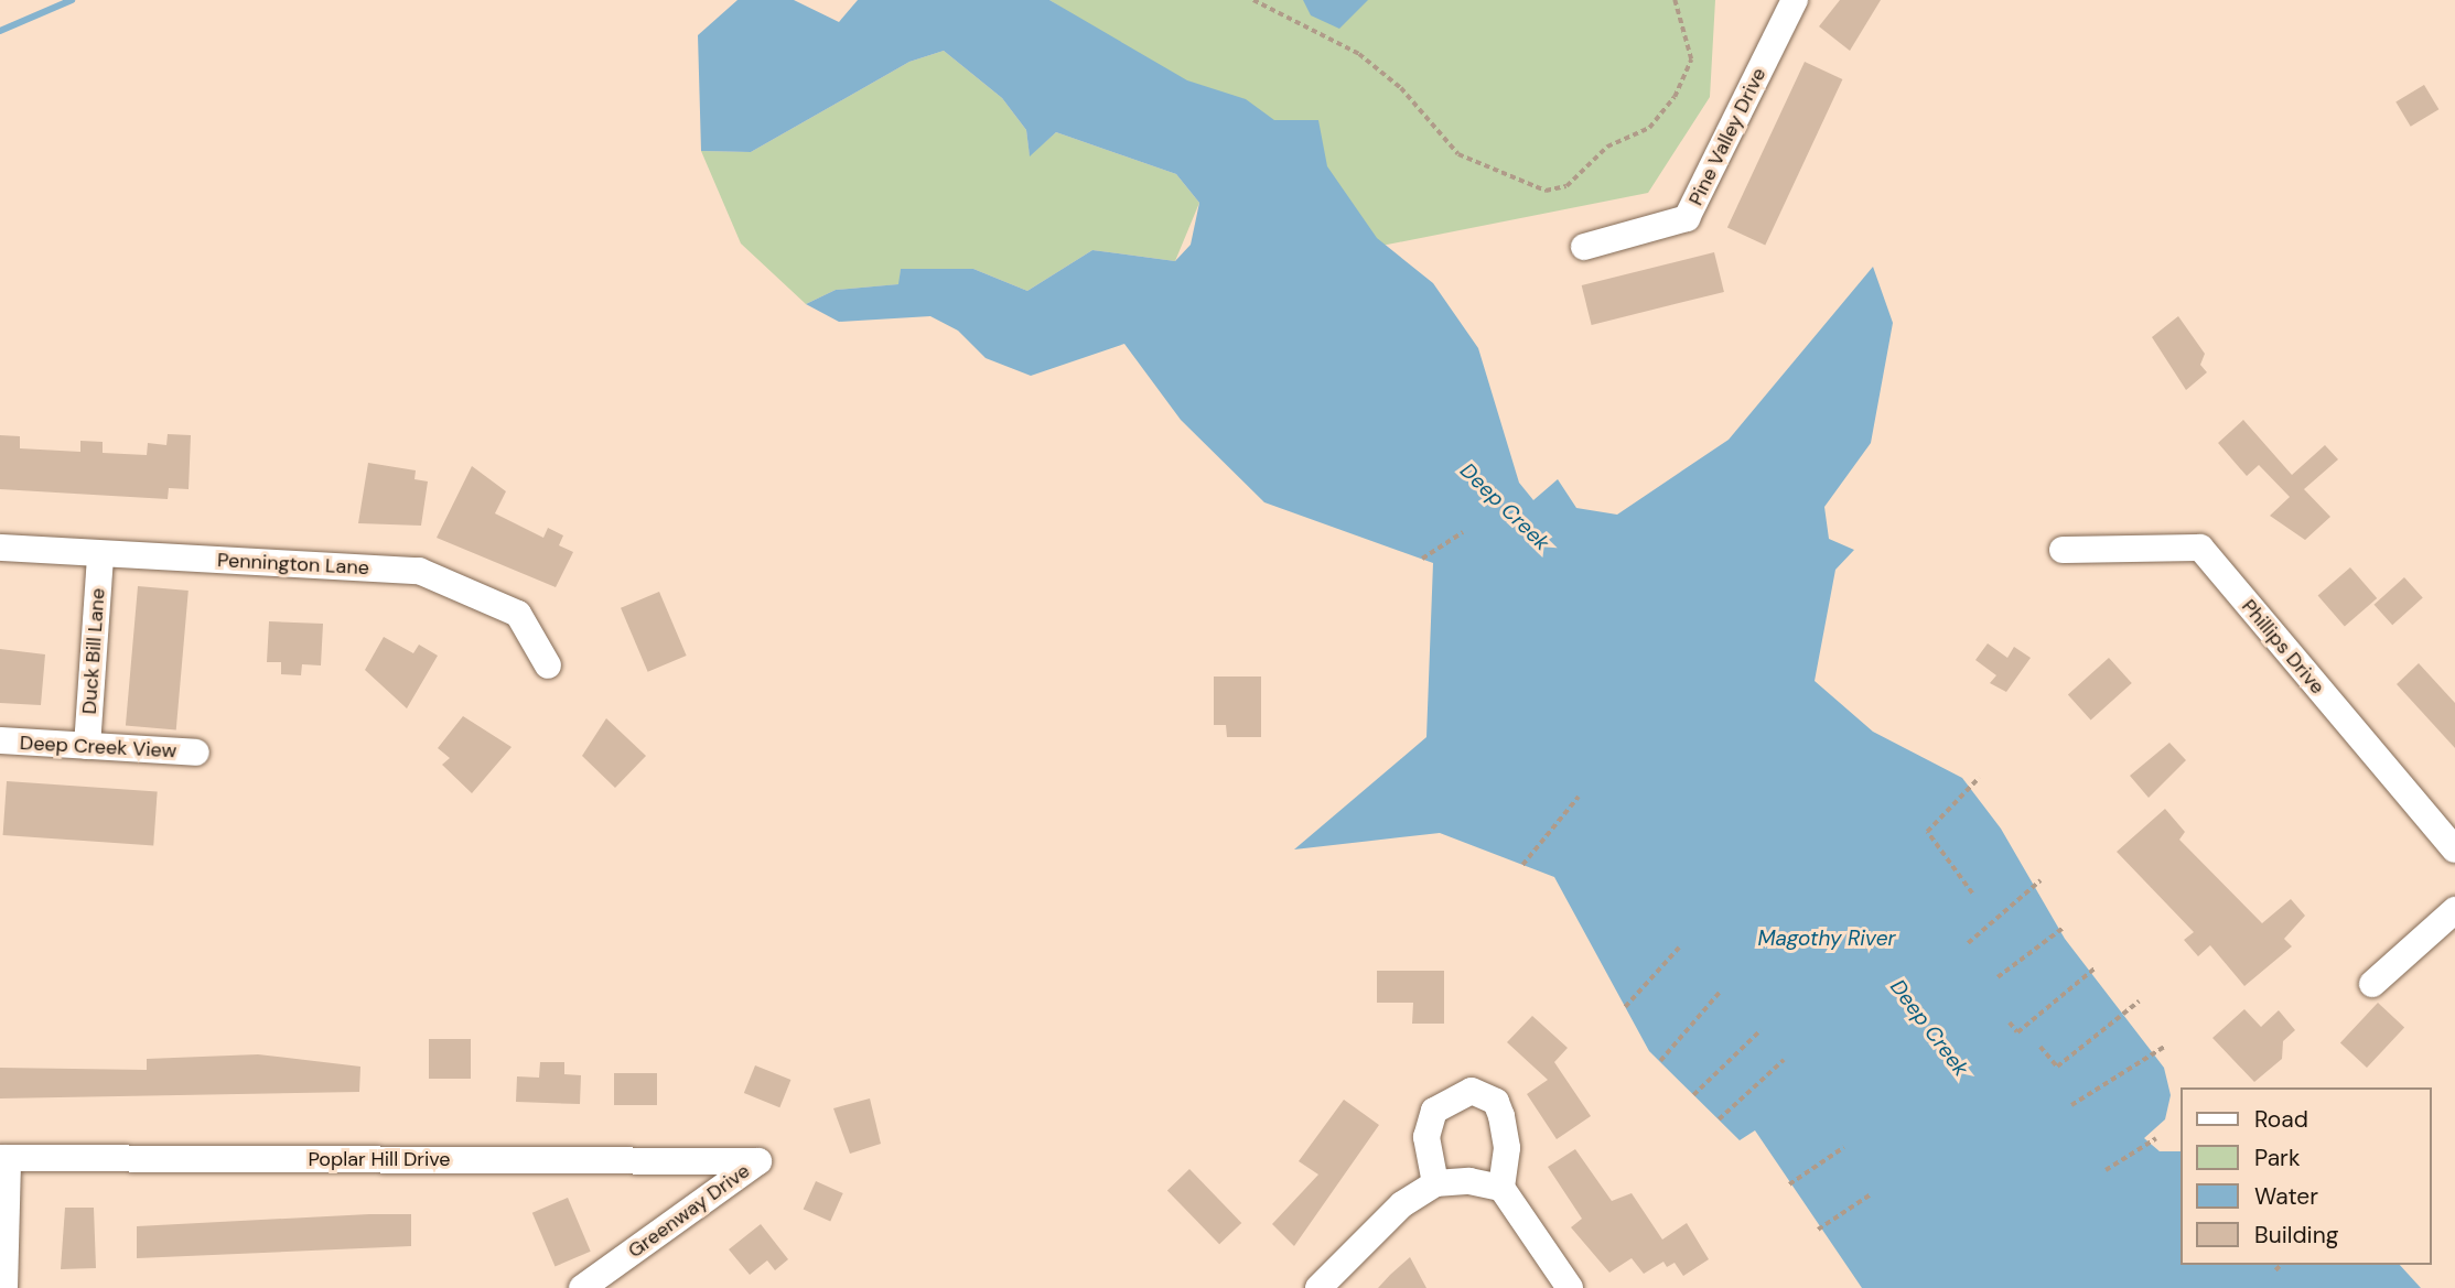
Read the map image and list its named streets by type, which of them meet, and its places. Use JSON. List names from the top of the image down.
{
  "streets": {
    "street": [
      "Pine Valley Drive",
      "Pennington Lane",
      "Phillips Drive",
      "Duck Bill Lane",
      "Deep Creek View",
      "Poplar Hill Drive",
      "Greenway Drive"
    ]
  },
  "crossings": [
    ["Pennington Lane", "Duck Bill Lane"],
    ["Duck Bill Lane", "Deep Creek View"],
    ["Poplar Hill Drive", "Greenway Drive"]
  ],
  "water": ["Deep Creek", "Magothy River"],
  "legend": [
    "Road",
    "Park",
    "Water",
    "Building"
  ]
}
